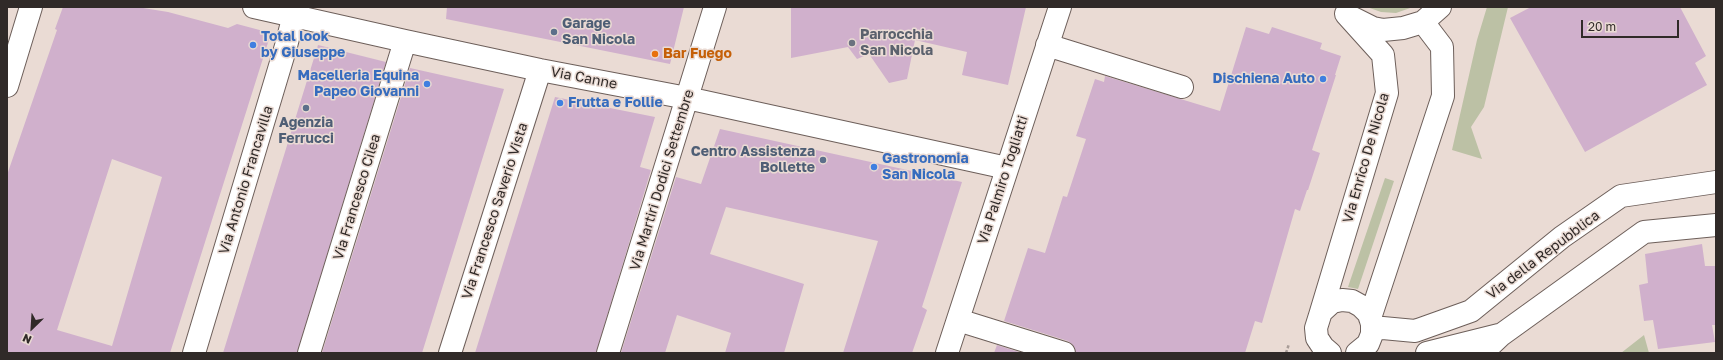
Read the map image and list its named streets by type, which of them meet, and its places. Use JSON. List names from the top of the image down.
{
  "streets": {
    "street": [
      "Via Canne",
      "Via Enrico De Nicola",
      "Via Antonio Francavilla",
      "Via Martiri Dodici Settembre",
      "Via Palmiro Togliatti",
      "Via Francesco Cilea",
      "Via Francesco Saverio Vista",
      "Via della Repubblica"
    ]
  },
  "crossings": [
    ["Via Canne", "Via Antonio Francavilla"],
    ["Via Canne", "Via Martiri Dodici Settembre"],
    ["Via Canne", "Via Palmiro Togliatti"],
    ["Via Canne", "Via Francesco Cilea"],
    ["Via Canne", "Via Francesco Saverio Vista"]
  ],
  "places": [
    "Garage San Nicola",
    "Parrocchia San Nicola",
    "Total look by Giuseppe",
    "Bar Fuego",
    "Dischiena Auto",
    "Macelleria Equina Papeo Giovanni",
    "Frutta e Follie",
    "Agenzia Ferrucci",
    "Centro Assistenza Bollette",
    "Gastronomia San Nicola"
  ],
  "scale_bar": "20 m",
  "north": "bottom left"
}
